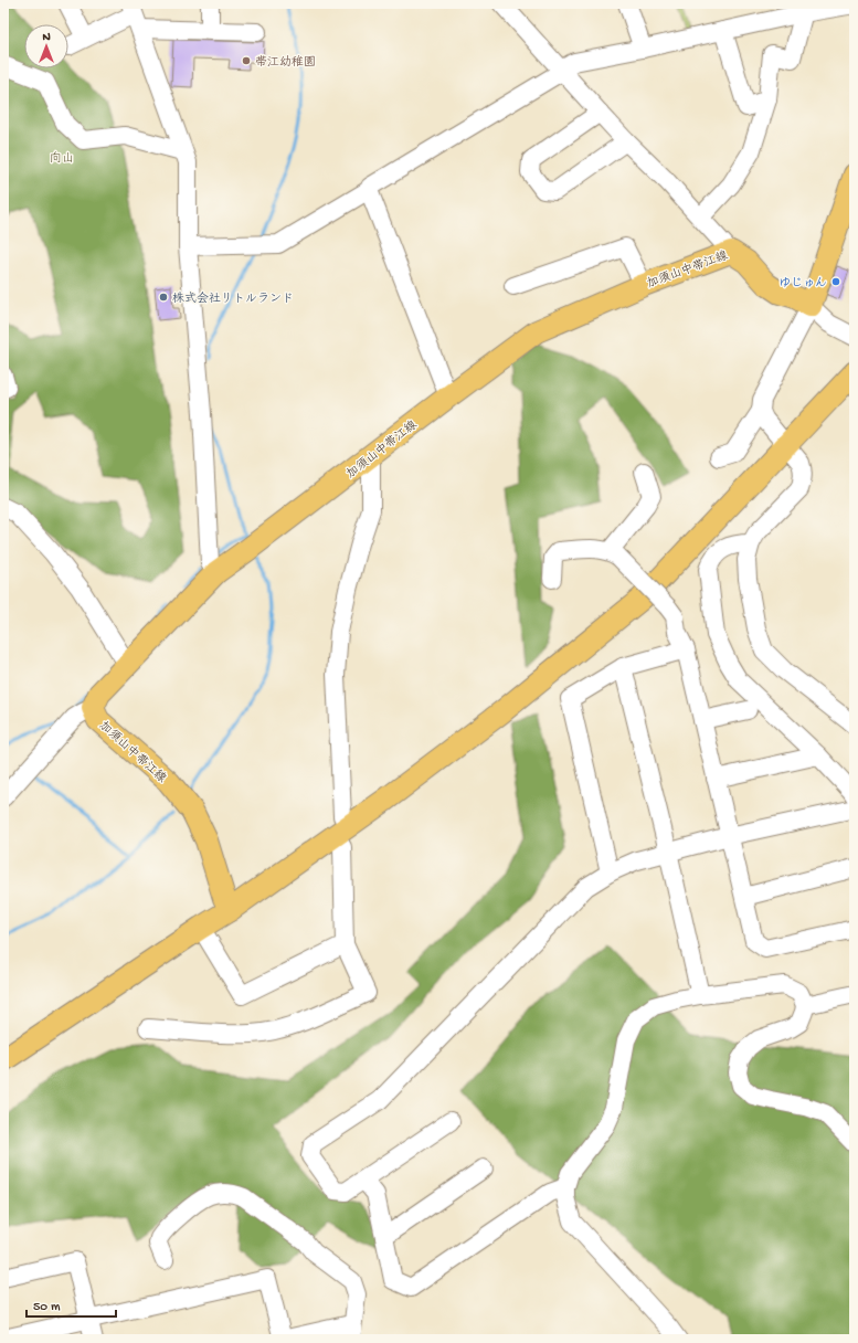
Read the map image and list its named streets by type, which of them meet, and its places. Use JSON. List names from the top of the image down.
{
  "streets": {
    "main road": ["加須山中帯江線"]
  },
  "parks": ["向山"],
  "places": ["帯江幼稚園", "ゆじゅん", "株式会社リトルランド"],
  "scale_bar": "50 m",
  "north": "top"
}
